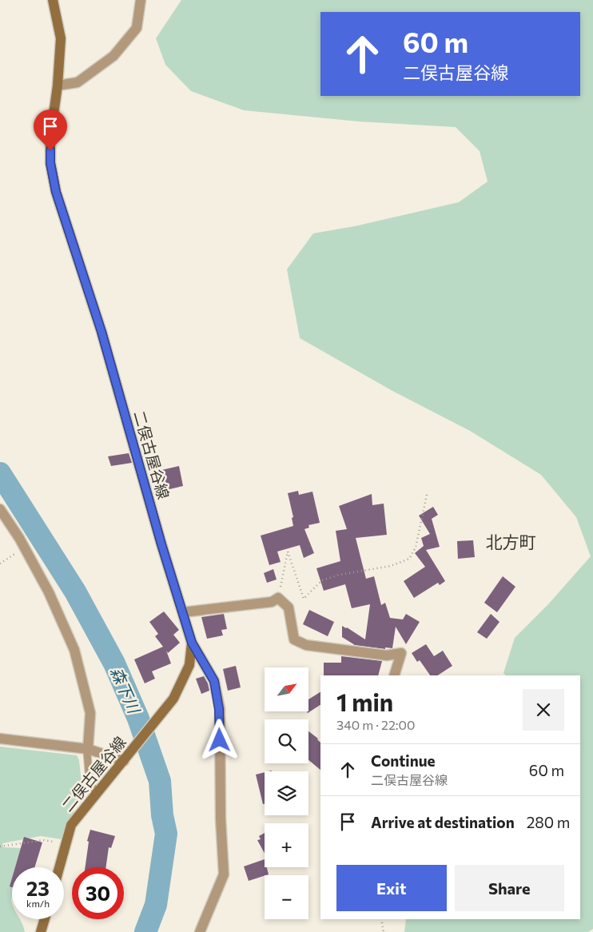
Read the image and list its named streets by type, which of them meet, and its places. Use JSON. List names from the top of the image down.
{
  "streets": {
    "main road": ["二俣古屋谷線"]
  },
  "districts": ["北方町"],
  "water": ["森下川"],
  "north": "top right",
  "page": {
    "turn": ["60 m", "二俣古屋谷線"],
    "map_buttons": ["+", "−"],
    "heading": ["1 min", "340 m · 22:00"],
    "list": [
      {
        "name": "Continue",
        "note": "二俣古屋谷線",
        "value": "60 m"
      },
      {
        "name": "Arrive at destination",
        "value": "280 m"
      }
    ],
    "buttons": ["Exit", "Share"],
    "speed": "23 km/h",
    "limit": "30"
  }
}
